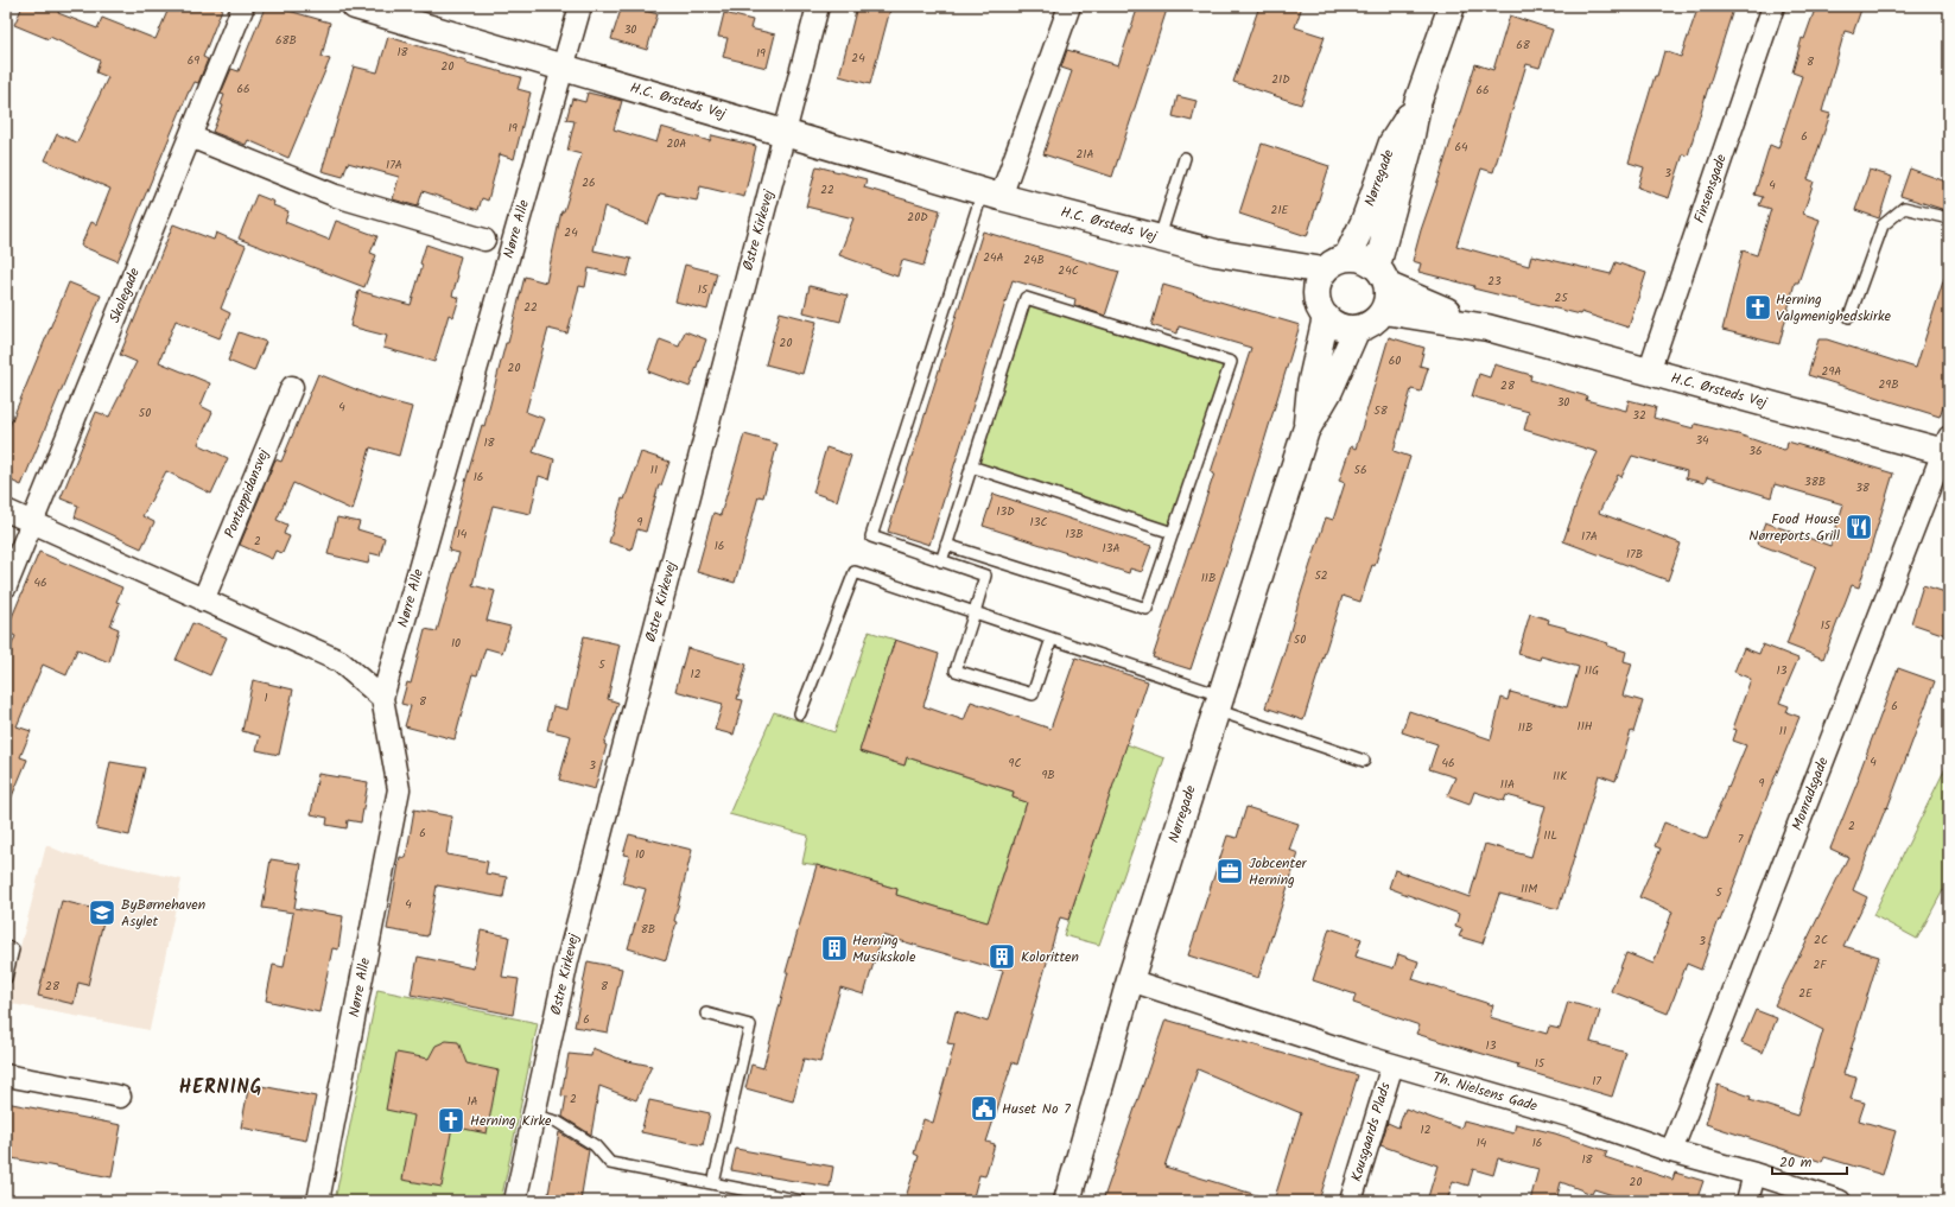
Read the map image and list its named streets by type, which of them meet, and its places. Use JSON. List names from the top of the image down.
{
  "streets": {
    "street": [
      "H.C. Ørsteds Vej",
      "Nørregade",
      "Finsensgade",
      "Nørre Alle",
      "Østre Kirkevej",
      "Skolegade",
      "Pontoppidansvej",
      "Monradsgade",
      "Th. Nielsens Gade",
      "Kousgaards Plads"
    ]
  },
  "crossings": [
    ["H.C. Ørsteds Vej", "Nørregade"],
    ["H.C. Ørsteds Vej", "Finsensgade"],
    ["H.C. Ørsteds Vej", "Nørre Alle"],
    ["H.C. Ørsteds Vej", "Østre Kirkevej"],
    ["H.C. Ørsteds Vej", "Monradsgade"],
    ["Nørregade", "Th. Nielsens Gade"],
    ["Nørre Alle", "Skolegade"],
    ["Monradsgade", "Th. Nielsens Gade"],
    ["Th. Nielsens Gade", "Kousgaards Plads"]
  ],
  "districts": ["HERNING"],
  "places": {
    "church": ["Herning Valgmenighedskirke", "Herning Kirke"],
    "restaurant": ["Food House Nørreports Grill"],
    "office": ["Jobcenter Herning"],
    "school or university": ["ByBørnehaven Asylet"],
    "building": ["Herning Musikskole", "Koloritten"],
    "public building": ["Huset No 7"]
  },
  "house_numbers": [
    "30",
    "68B",
    "68",
    "18",
    "19",
    "24",
    "69",
    "8",
    "20",
    "21D",
    "66",
    "66",
    "19",
    "6",
    "20A",
    "64",
    "21A",
    "17A",
    "3",
    "26",
    "4",
    "22",
    "21E",
    "20D",
    "24",
    "24A",
    "24B",
    "24C",
    "23",
    "15",
    "25",
    "22",
    "20",
    "60",
    "20",
    "29A",
    "29B",
    "28",
    "30",
    "4",
    "58",
    "50",
    "32",
    "34",
    "18",
    "36",
    "11",
    "56",
    "16",
    "38B",
    "38",
    "13D",
    "9",
    "13C",
    "14",
    "13B",
    "17A",
    "2",
    "16",
    "13A",
    "17B",
    "52",
    "11B",
    "46",
    "15",
    "50",
    "10",
    "5",
    "11G",
    "13",
    "12",
    "1",
    "8",
    "6",
    "11H",
    "11B",
    "11",
    "4",
    "9C",
    "46",
    "3",
    "9B",
    "11K",
    "9",
    "11A",
    "2",
    "6",
    "11L",
    "7",
    "10",
    "11M",
    "5",
    "4",
    "8B",
    "2C",
    "3",
    "2F",
    "28",
    "8",
    "2E",
    "6",
    "13",
    "15",
    "17",
    "2",
    "1A",
    "12",
    "14",
    "16",
    "18",
    "20"
  ],
  "scale_bar": "20 m"
}
